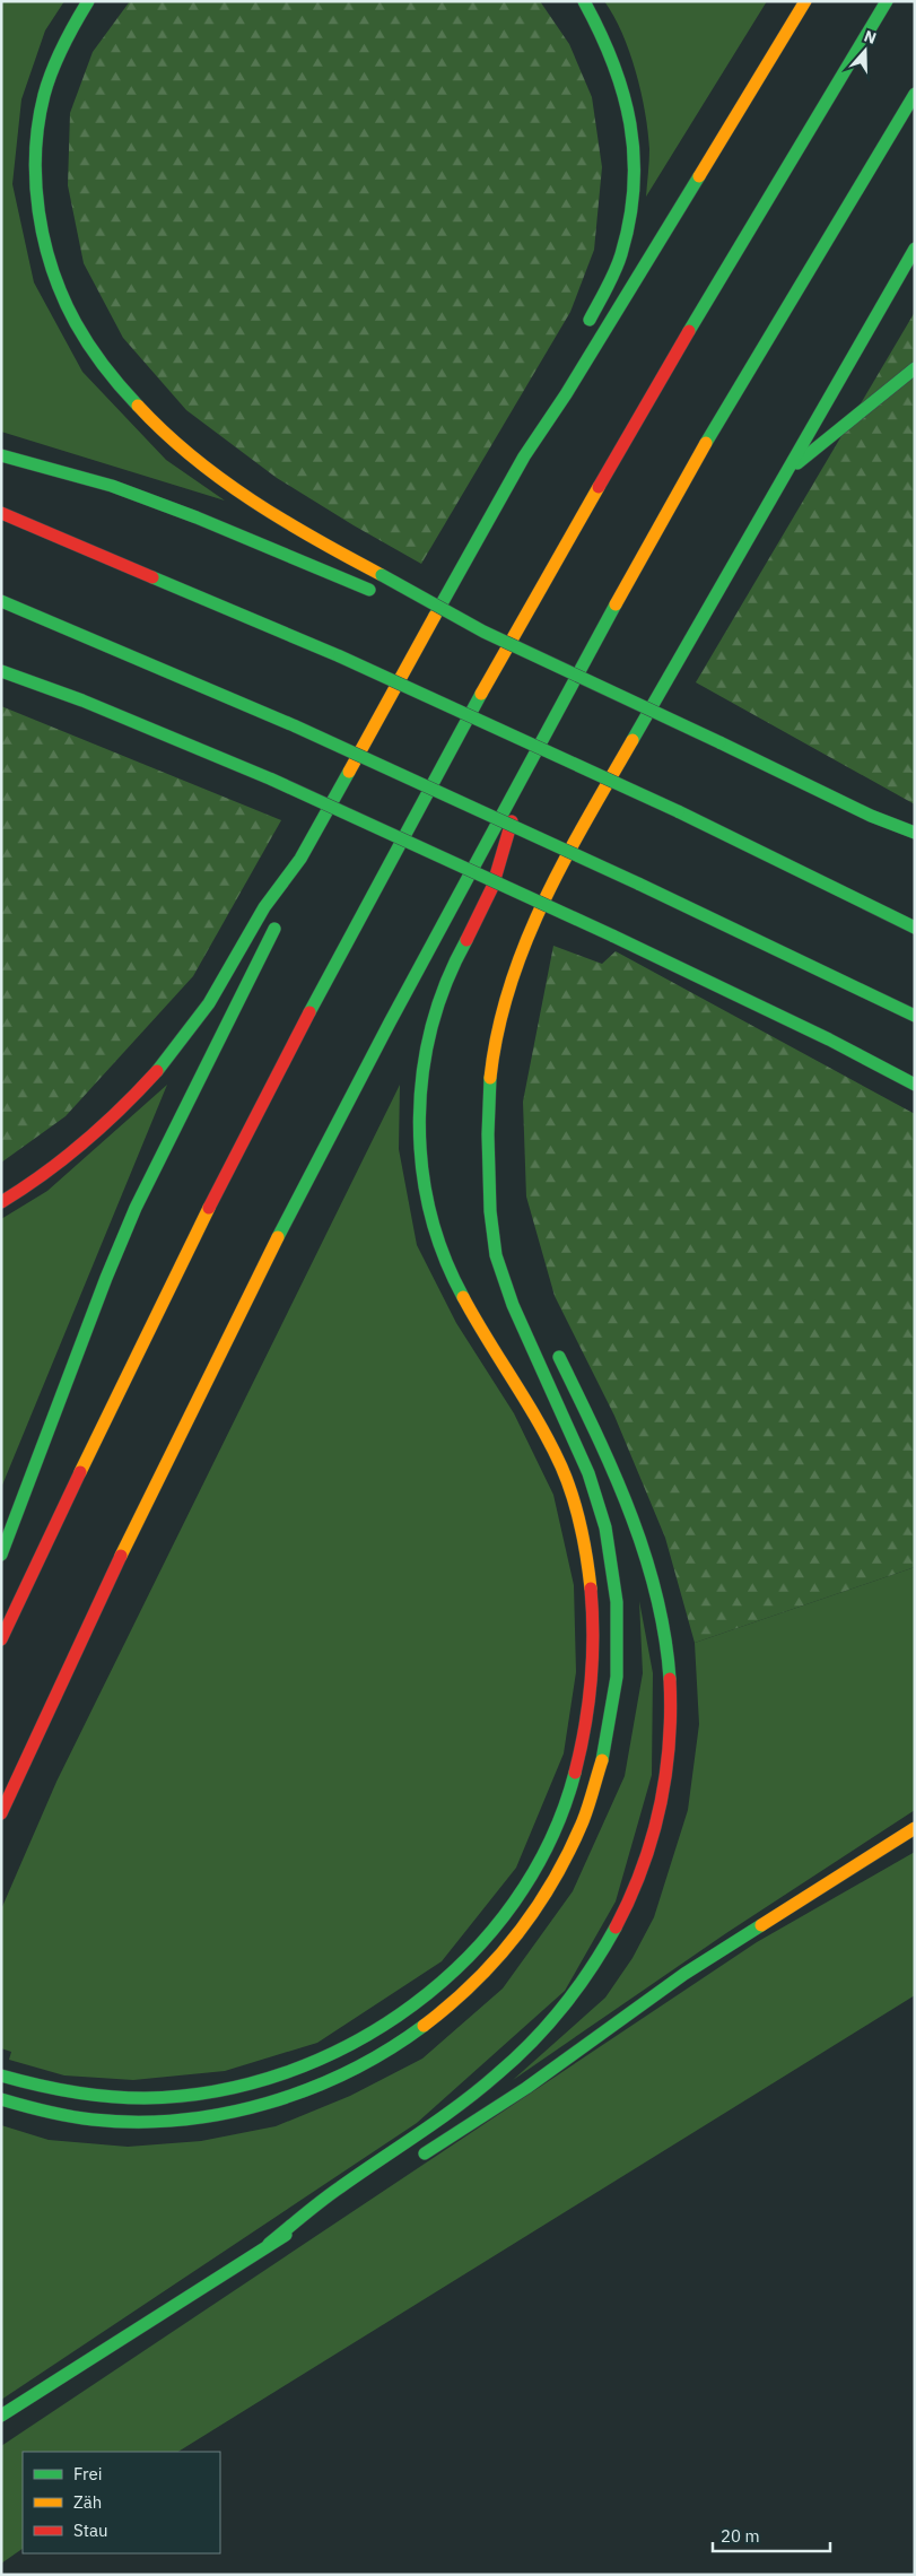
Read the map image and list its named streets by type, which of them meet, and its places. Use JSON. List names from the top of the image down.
{
  "legend": ["Frei", "Zäh", "Stau"],
  "scale_bar": "20 m",
  "north": "top"
}
